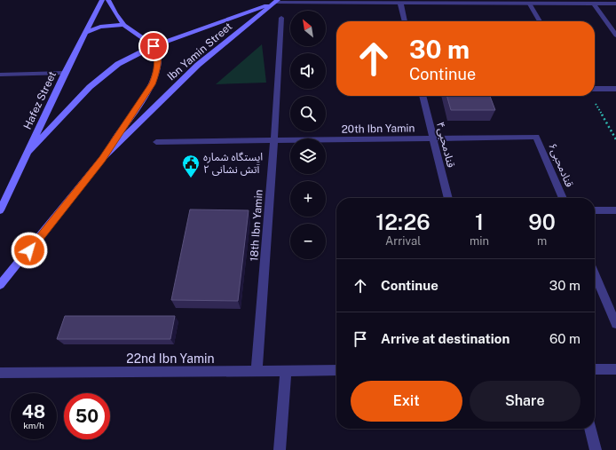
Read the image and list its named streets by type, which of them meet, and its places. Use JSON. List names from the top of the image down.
{
  "streets": {
    "main road": ["Ibn Yamin Street", "Hafez Street"],
    "street": [
      "20th Ibn Yamin",
      "قنادمحبی۴",
      "قنادمحبی۶",
      "18th Ibn Yamin",
      "22nd Ibn Yamin"
    ]
  },
  "crossings": [
    ["20th Ibn Yamin", "قنادمحبی۴"],
    ["20th Ibn Yamin", "قنادمحبی۶"],
    ["20th Ibn Yamin", "18th Ibn Yamin"],
    ["18th Ibn Yamin", "22nd Ibn Yamin"]
  ],
  "places": {
    "public building": ["ایستگاه شماره ۲ آتش نشانی"]
  },
  "north": "top left",
  "page": {
    "map_buttons": ["+", "−"],
    "turn": ["30 m", "Continue"],
    "eta": [
      "12:26",
      "Arrival",
      "1",
      "min",
      "90",
      "m"
    ],
    "list": [
      {
        "name": "Continue",
        "value": "30 m"
      },
      {
        "name": "Arrive at destination",
        "value": "60 m"
      }
    ],
    "buttons": ["Exit", "Share"],
    "speed": "48 km/h",
    "limit": "50"
  }
}
